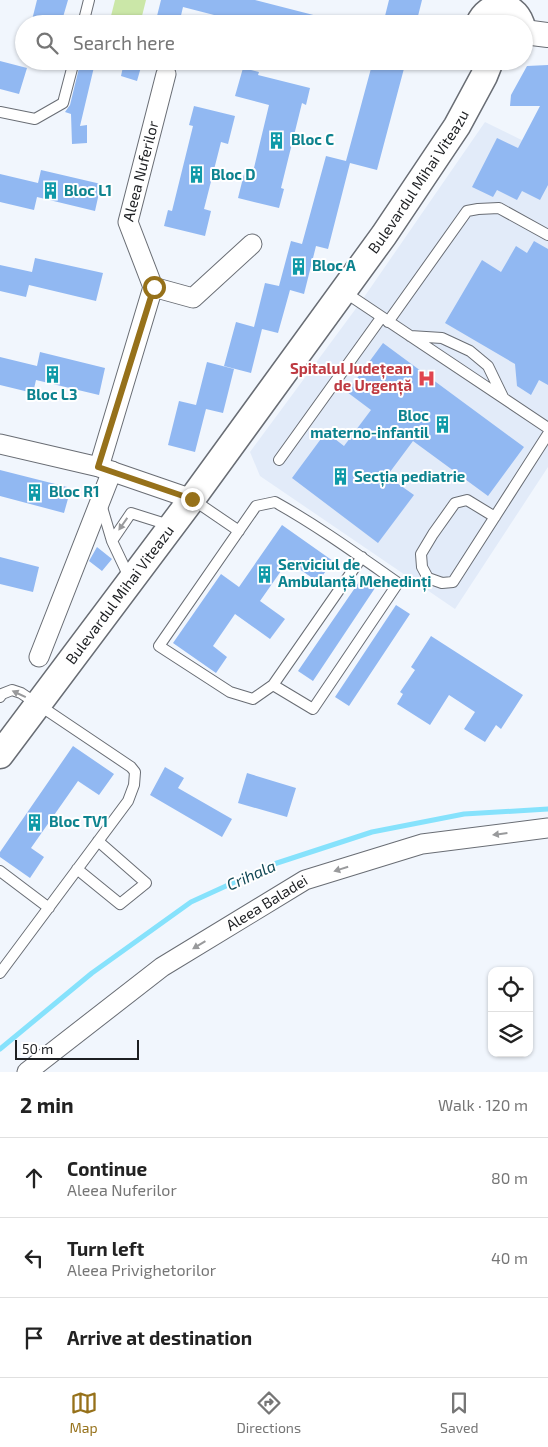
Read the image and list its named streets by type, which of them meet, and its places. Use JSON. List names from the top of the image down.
{
  "streets": {
    "main road": ["Bulevardul Mihai Viteazu"],
    "street": ["Aleea Nuferilor", "Aleea Baladei"]
  },
  "one_way": ["Aleea Baladei"],
  "water": ["Crihala"],
  "places": {
    "building": [
      "Bloc C",
      "Bloc D",
      "Bloc L1",
      "Bloc A",
      "Bloc L3",
      "Bloc materno-infantil",
      "Secția pediatrie",
      "Bloc R1",
      "Serviciul de Ambulanță Mehedinți",
      "Bloc TV1"
    ],
    "hospital": ["Spitalul Județean de Urgență"]
  },
  "scale_bar": "50 m",
  "page": {
    "search": "Search here",
    "scale": "50 m",
    "heading": ["2 min", "Walk · 120 m"],
    "list": [
      ["Continue", "Aleea Nuferilor", "80 m"],
      ["Turn left", "Aleea Privighetorilor", "40 m"],
      "Arrive at destination"
    ],
    "nav": ["Map", "Directions", "Saved"]
  }
}
